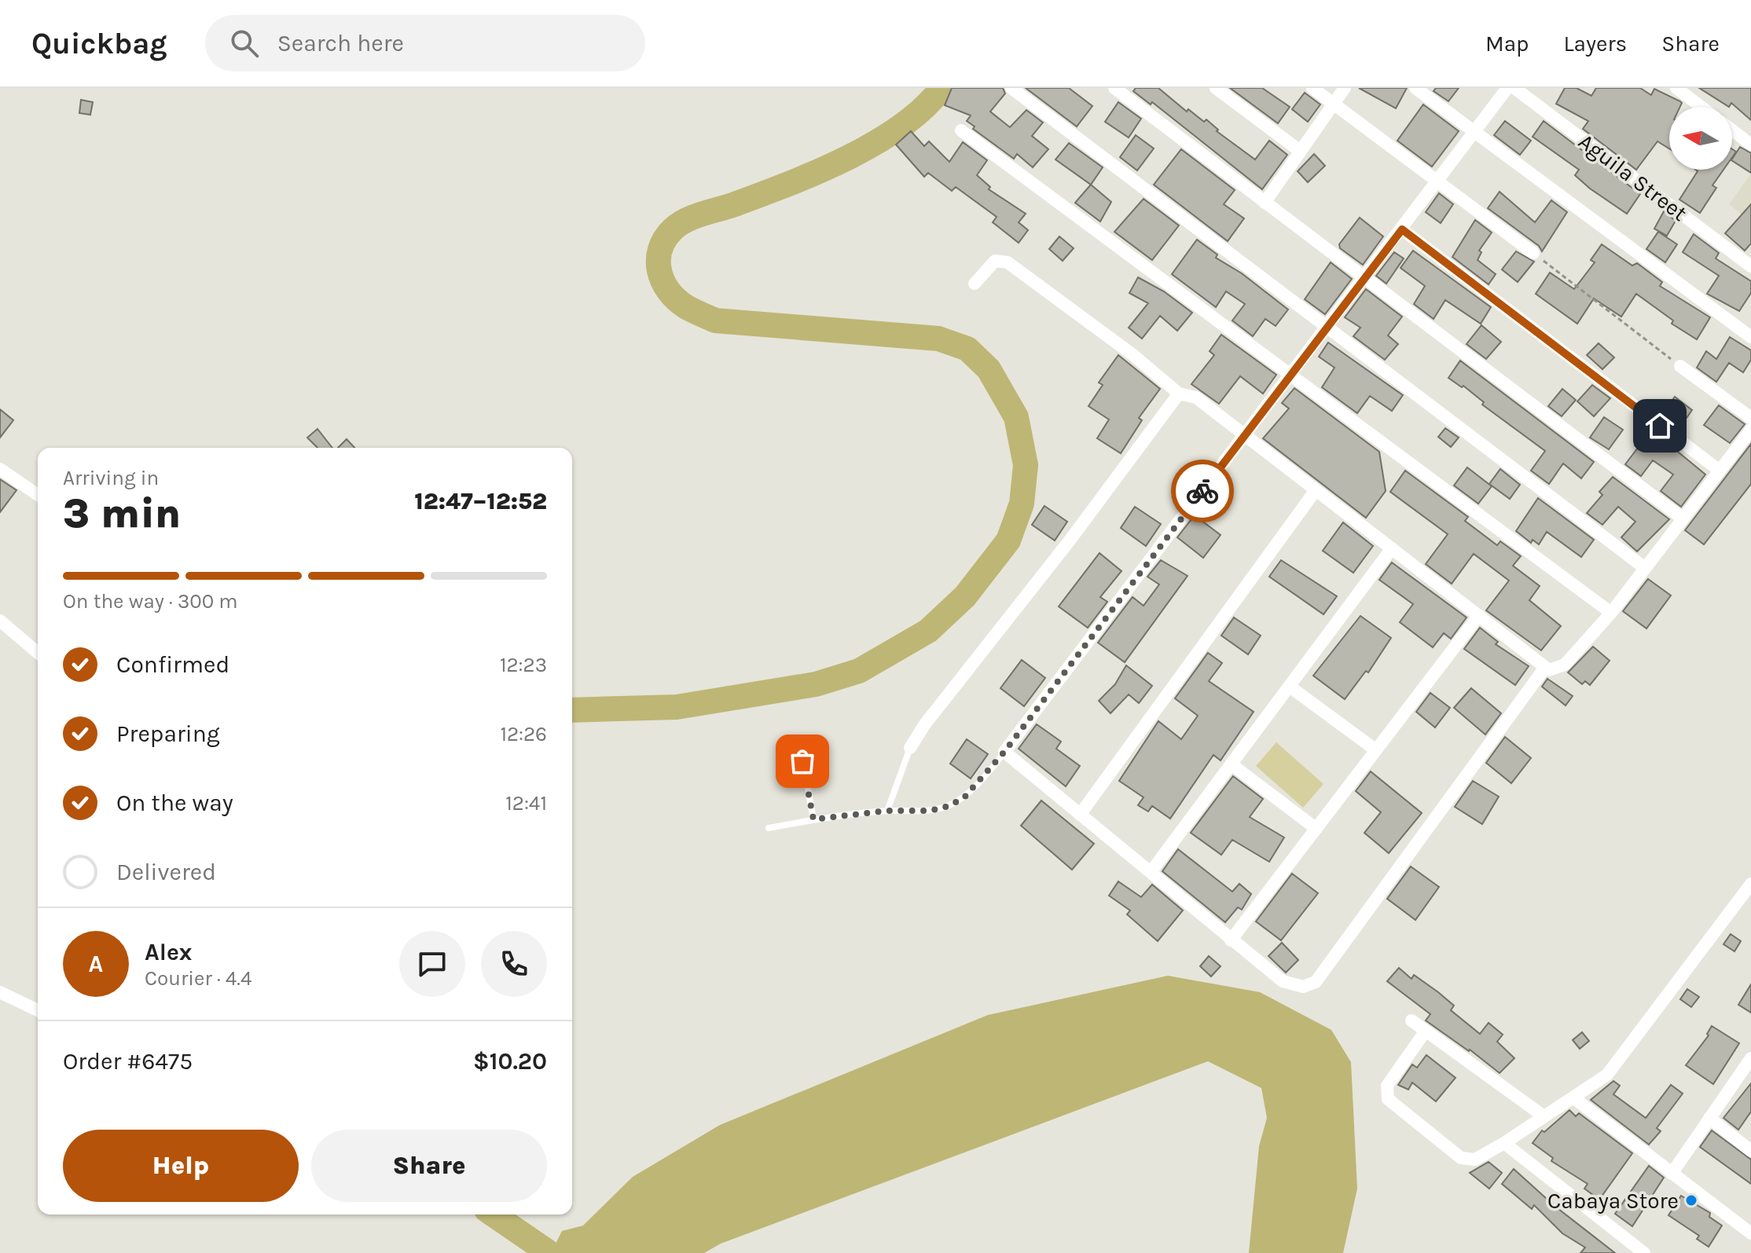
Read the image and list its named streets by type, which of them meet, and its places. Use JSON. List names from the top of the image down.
{
  "streets": {
    "street": ["Aguila Street"]
  },
  "places": ["Cabaya Store"],
  "north": "left",
  "page": {
    "header": "Quickbag",
    "search": "Search here",
    "nav": ["Map", "Layers", "Share"],
    "heading": ["3 min", "Arriving in", "12:47–12:52"],
    "panel": [
      "Alex",
      "Courier · 4.4",
      "Order #6475",
      "$10.20"
    ],
    "bar": "On the way · 300 m",
    "list": [
      ["Confirmed", "12:23"],
      ["Preparing", "12:26"],
      ["On the way", "12:41"],
      "Delivered"
    ],
    "round": "A",
    "buttons": ["Help", "Share"]
  }
}
